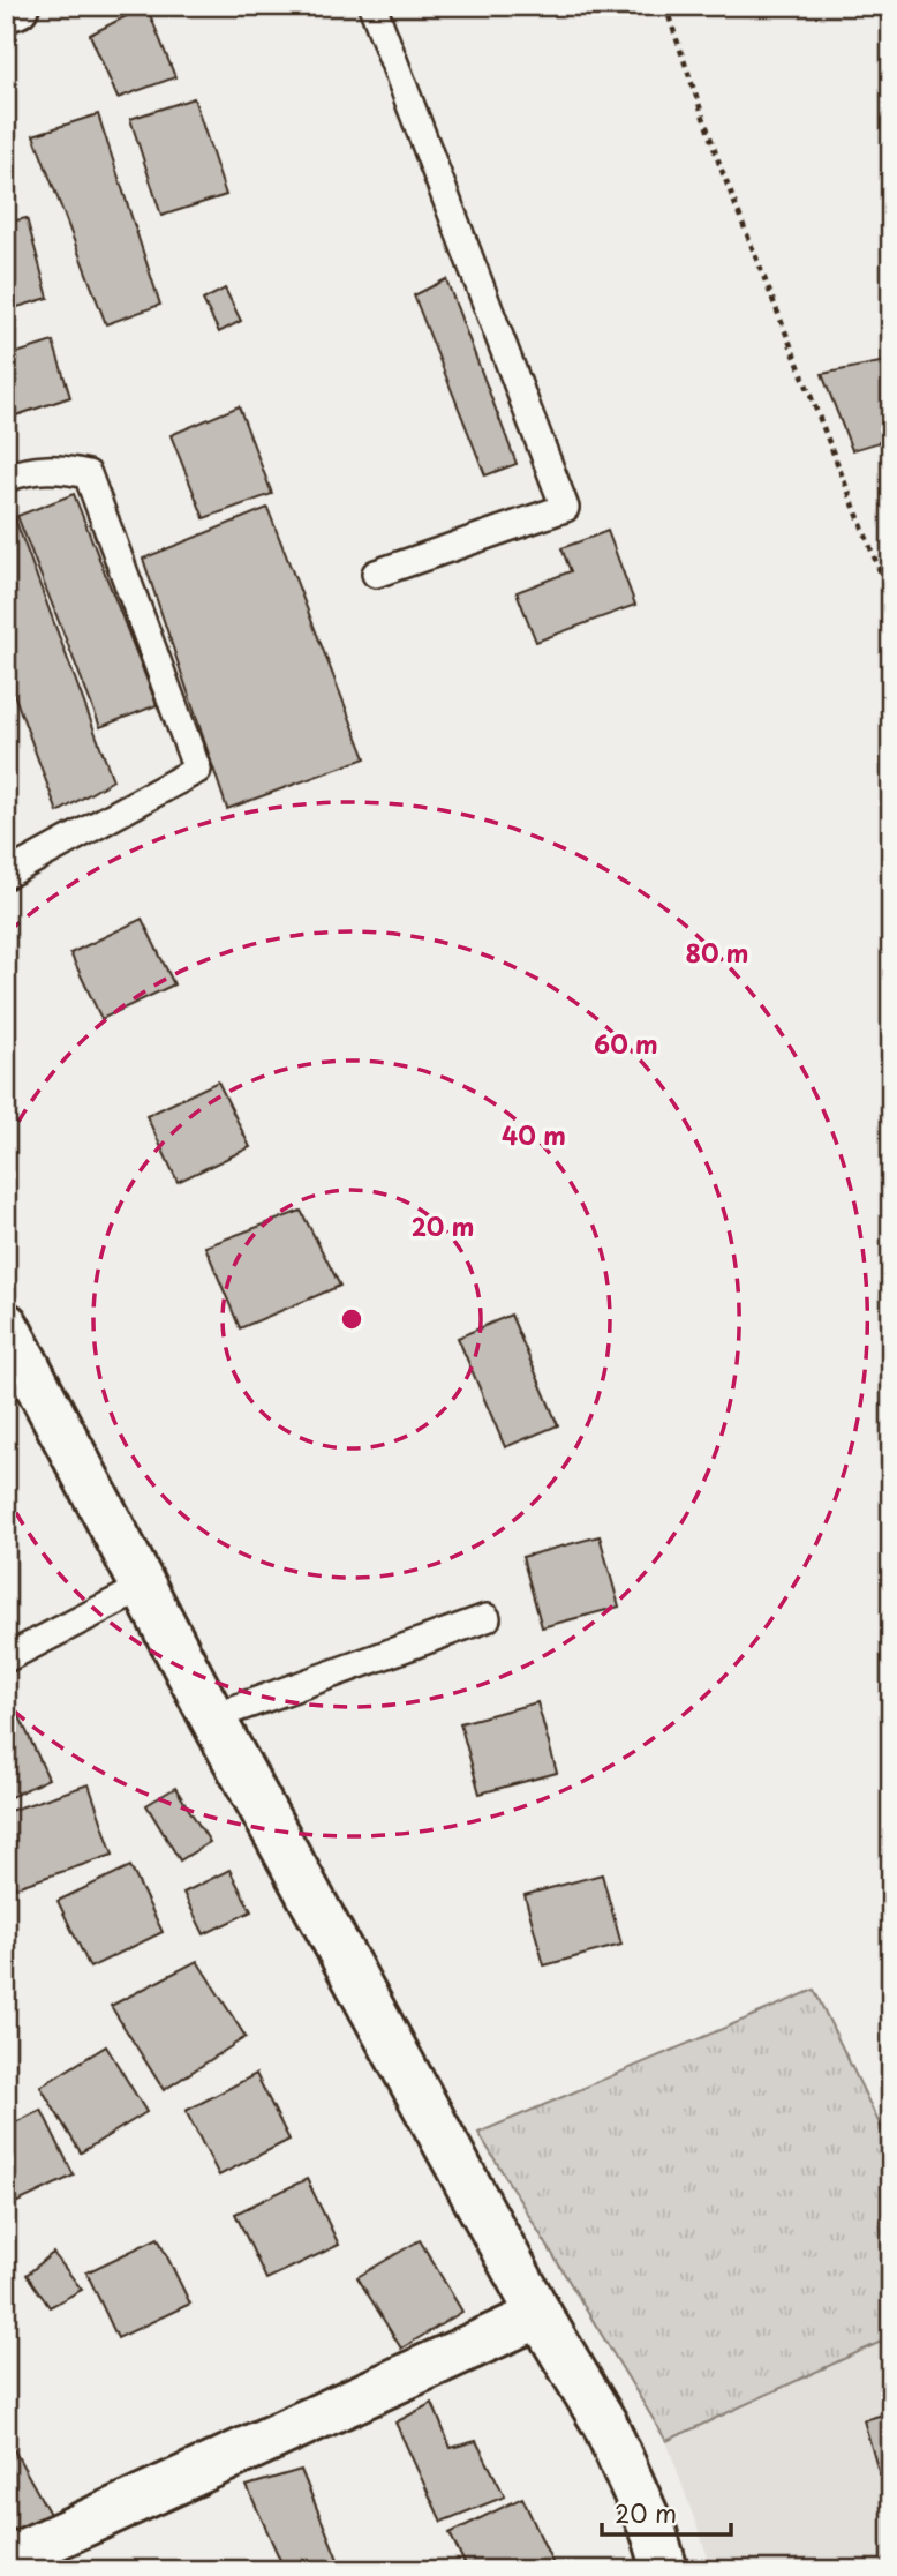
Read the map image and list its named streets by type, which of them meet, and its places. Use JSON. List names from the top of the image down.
{
  "scale_bar": "20 m",
  "rings": [
    "80 m",
    "60 m",
    "40 m",
    "20 m"
  ]
}
